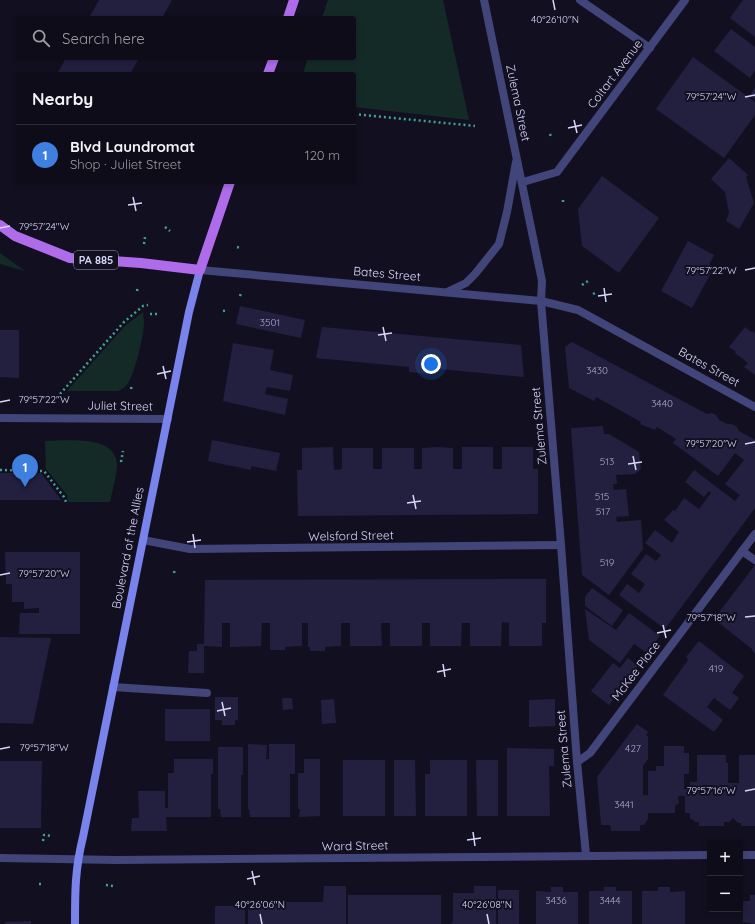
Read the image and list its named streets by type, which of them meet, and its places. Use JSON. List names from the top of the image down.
{
  "streets": {
    "main road": ["PA 885", "Bates Street", "Boulevard of the Allies"],
    "street": [
      "Coltart Avenue",
      "Zulema Street",
      "Juliet Street",
      "Welsford Street",
      "McKee Place",
      "Ward Street"
    ]
  },
  "crossings": [
    ["Coltart Avenue", "Zulema Street"],
    ["Zulema Street", "Bates Street"],
    ["Zulema Street", "Welsford Street"],
    ["Zulema Street", "McKee Place"],
    ["Zulema Street", "Ward Street"],
    ["Bates Street", "Boulevard of the Allies"],
    ["Juliet Street", "Boulevard of the Allies"],
    ["Welsford Street", "Boulevard of the Allies"],
    ["Boulevard of the Allies", "Ward Street"]
  ],
  "house_numbers": [
    "3501",
    "3430",
    "3440",
    "513",
    "515",
    "517",
    "519",
    "419",
    "427",
    "3441",
    "3436",
    "3444"
  ],
  "page": {
    "search": "Search here",
    "heading": "Nearby",
    "list": [
      {
        "mark": "1",
        "name": "Blvd Laundromat",
        "note": "Shop · Juliet Street",
        "value": "120 m"
      }
    ],
    "pins": "1",
    "map_buttons": ["+", "−"]
  },
  "coordinates": [
    "40°26'10\"N",
    "79°57'24\"W",
    "79°57'22\"W",
    "79°57'20\"W",
    "79°57'18\"W",
    "79°57'16\"W",
    "40°26'06\"N",
    "40°26'08\"N"
  ]
}
